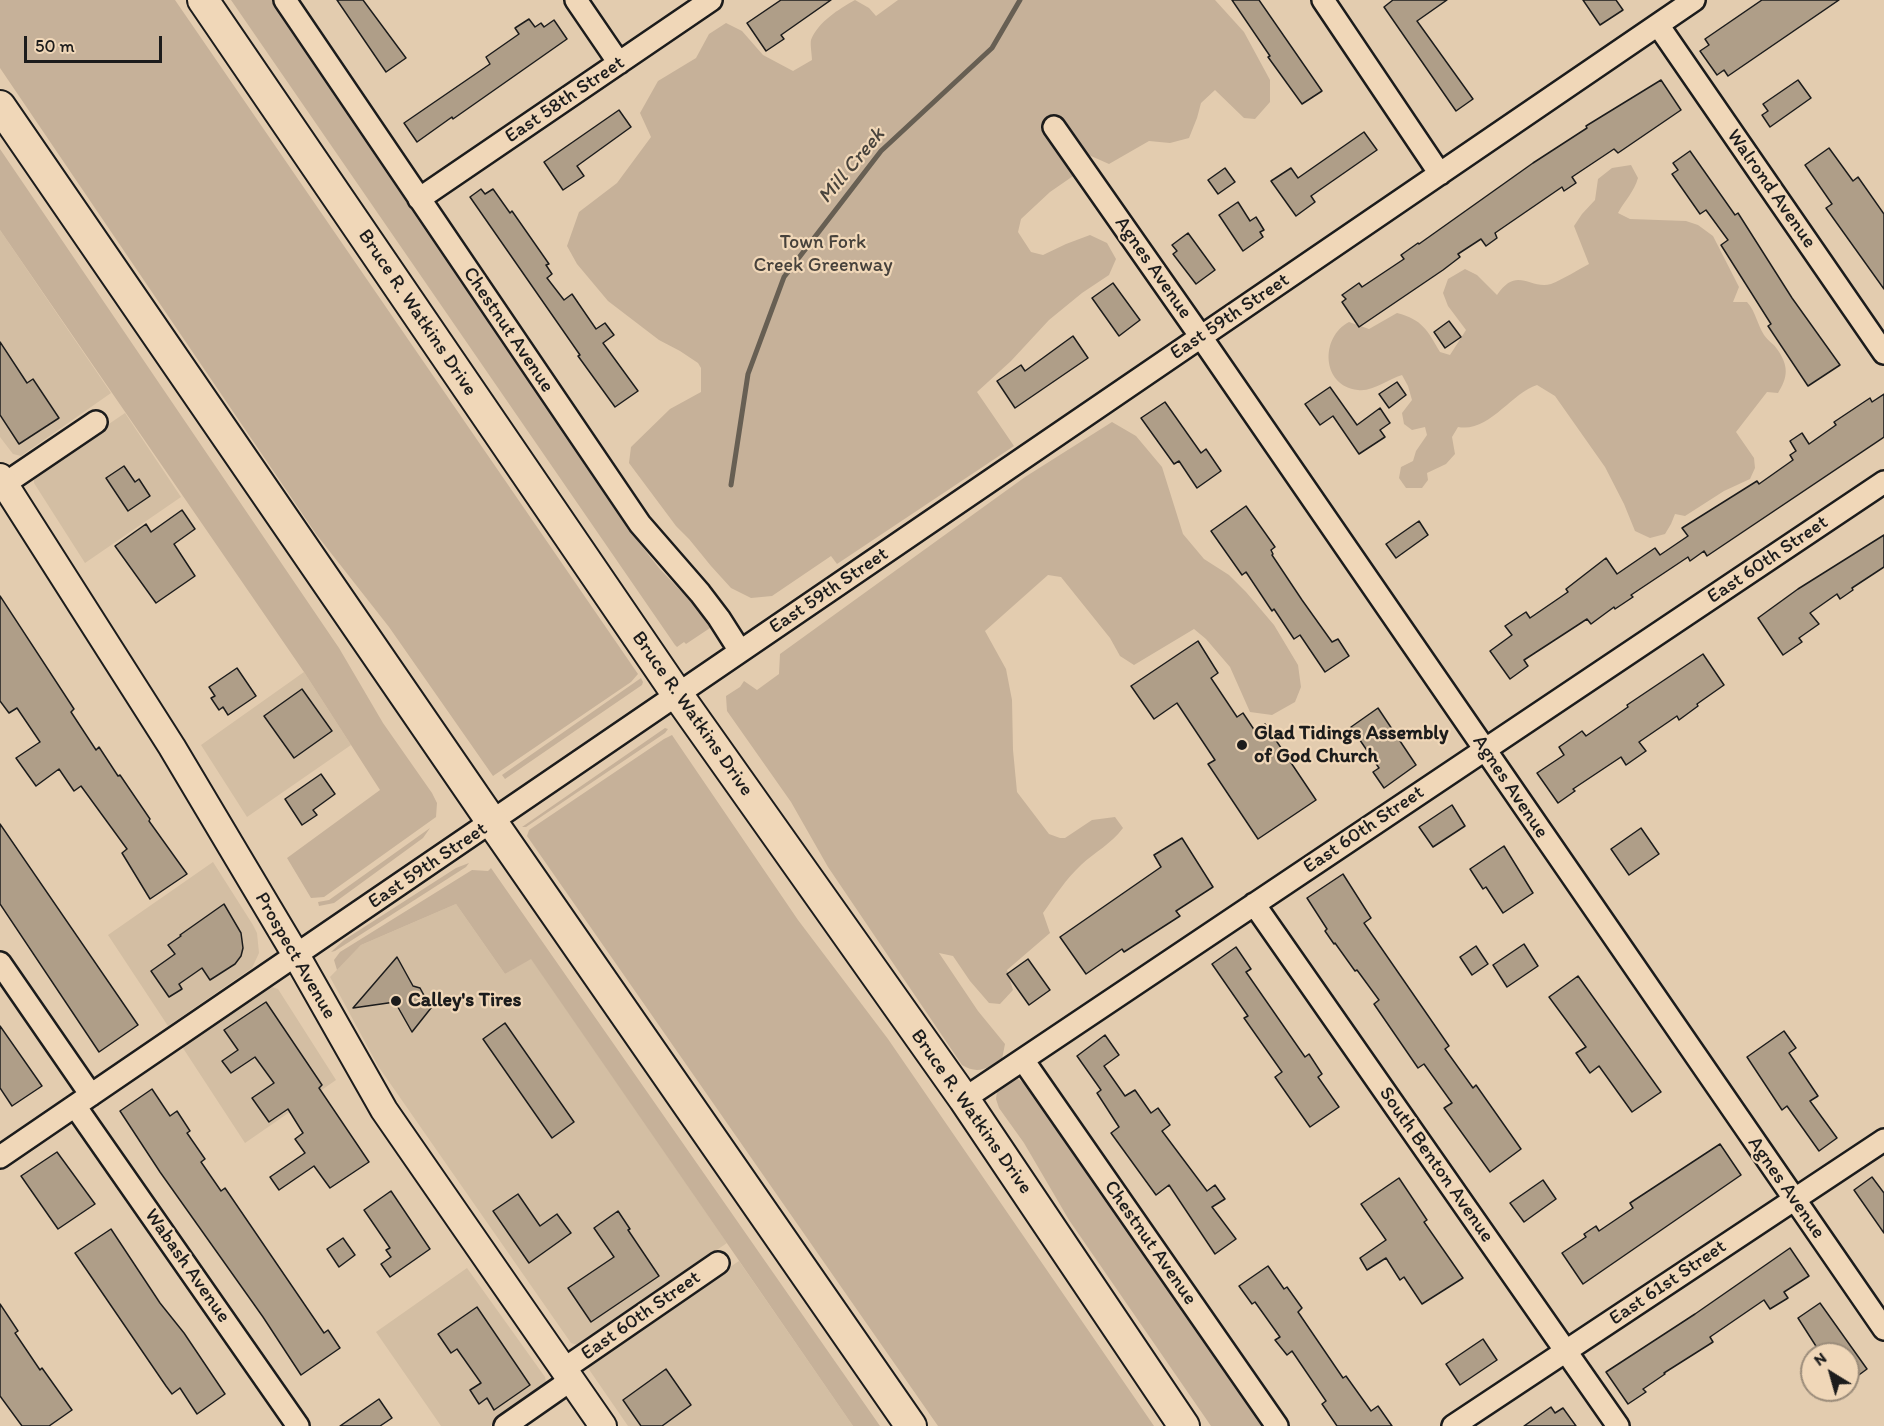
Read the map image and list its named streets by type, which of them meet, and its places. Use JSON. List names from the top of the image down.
{
  "streets": {
    "highway": ["Bruce R. Watkins Drive"],
    "main road": ["Prospect Avenue"],
    "street": [
      "East 58th Street",
      "Walrond Avenue",
      "Agnes Avenue",
      "East 59th Street",
      "Chestnut Avenue",
      "East 60th Street",
      "South Benton Avenue",
      "Wabash Avenue",
      "East 61st Street"
    ]
  },
  "crossings": [
    ["East 58th Street", "Chestnut Avenue"],
    ["Walrond Avenue", "East 59th Street"],
    ["Agnes Avenue", "East 59th Street"],
    ["Agnes Avenue", "East 60th Street"],
    ["Agnes Avenue", "East 61st Street"],
    ["Bruce R. Watkins Drive", "East 59th Street"],
    ["Bruce R. Watkins Drive", "East 60th Street"],
    ["East 59th Street", "Chestnut Avenue"],
    ["East 59th Street", "Prospect Avenue"],
    ["East 59th Street", "Wabash Avenue"],
    ["Chestnut Avenue", "East 60th Street"],
    ["East 60th Street", "Prospect Avenue"],
    ["East 60th Street", "South Benton Avenue"],
    ["South Benton Avenue", "East 61st Street"]
  ],
  "water": ["Mill Creek"],
  "parks": ["Town Fork Creek Greenway"],
  "places": ["Glad Tidings Assembly of God Church", "Calley's Tires"],
  "scale_bar": "50 m",
  "north": "top left"
}
